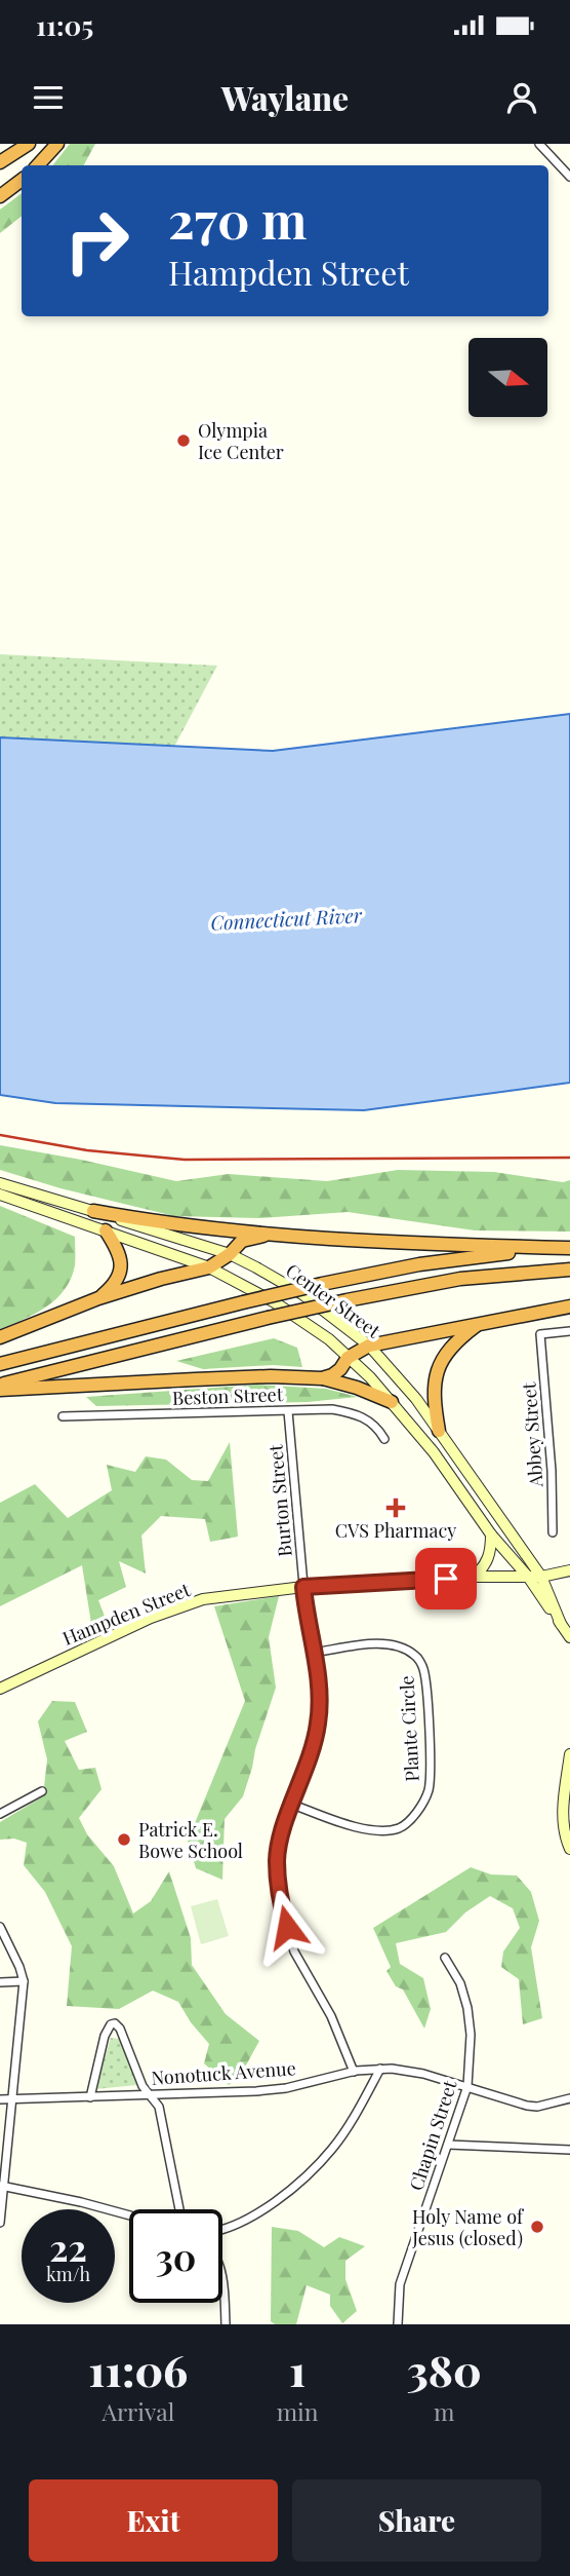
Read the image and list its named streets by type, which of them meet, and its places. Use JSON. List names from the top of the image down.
{
  "streets": {
    "main road": ["Center Street", "Hampden Street"],
    "street": [
      "Beston Street",
      "Abbey Street",
      "Burton Street",
      "Plante Circle",
      "Nonotuck Avenue",
      "Chapin Street"
    ]
  },
  "crossings": [
    ["Center Street", "Hampden Street"],
    ["Beston Street", "Burton Street"],
    ["Burton Street", "Hampden Street"],
    ["Burton Street", "Plante Circle"],
    ["Burton Street", "Nonotuck Avenue"],
    ["Nonotuck Avenue", "Chapin Street"]
  ],
  "water": ["Connecticut River"],
  "places": {
    "other": ["Olympia Ice Center", "Patrick E. Bowe School", "Holy Name of Jesus (closed)"],
    "health": ["CVS Pharmacy"]
  },
  "north": "right",
  "page": {
    "status": "11:05",
    "header": "Waylane",
    "turn": ["270 m", "Hampden Street"],
    "speed": "22 km/h",
    "limit": "30",
    "eta": [
      "11:06",
      "Arrival",
      "1",
      "min",
      "380",
      "m"
    ],
    "buttons": ["Exit", "Share"]
  }
}
